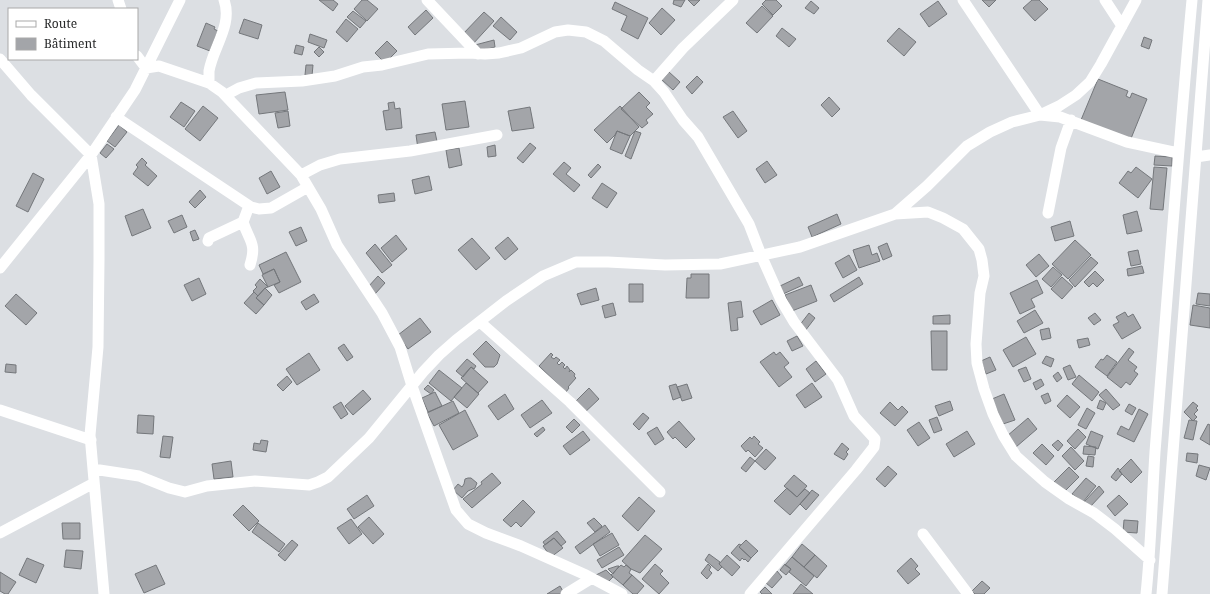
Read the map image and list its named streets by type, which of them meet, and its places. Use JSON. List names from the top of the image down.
{
  "legend": ["Route", "Bâtiment"]
}
